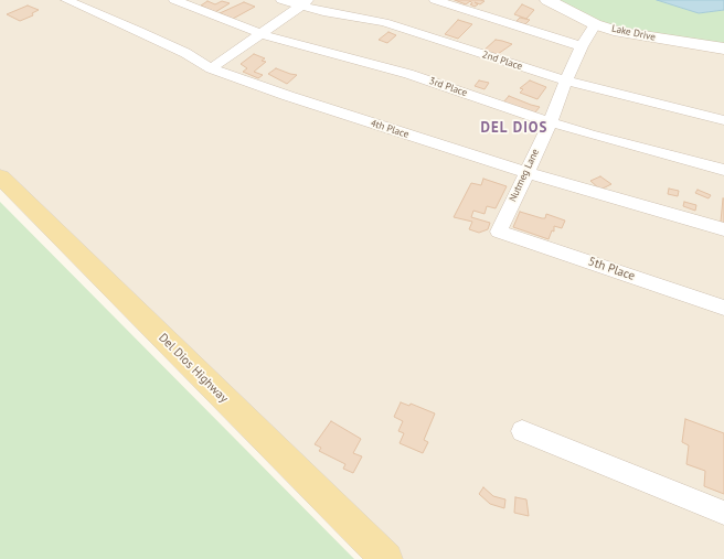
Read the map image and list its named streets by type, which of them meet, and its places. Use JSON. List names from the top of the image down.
{
  "streets": {
    "main road": ["Del Dios Highway"],
    "street": [
      "Lake Drive",
      "2nd Place",
      "3rd Place",
      "4th Place",
      "Nutmeg Lane",
      "5th Place"
    ]
  },
  "crossings": [
    ["Lake Drive", "Nutmeg Lane"],
    ["2nd Place", "Nutmeg Lane"],
    ["3rd Place", "Nutmeg Lane"],
    ["4th Place", "Nutmeg Lane"],
    ["Nutmeg Lane", "5th Place"]
  ],
  "districts": ["DEL DIOS"]
}
